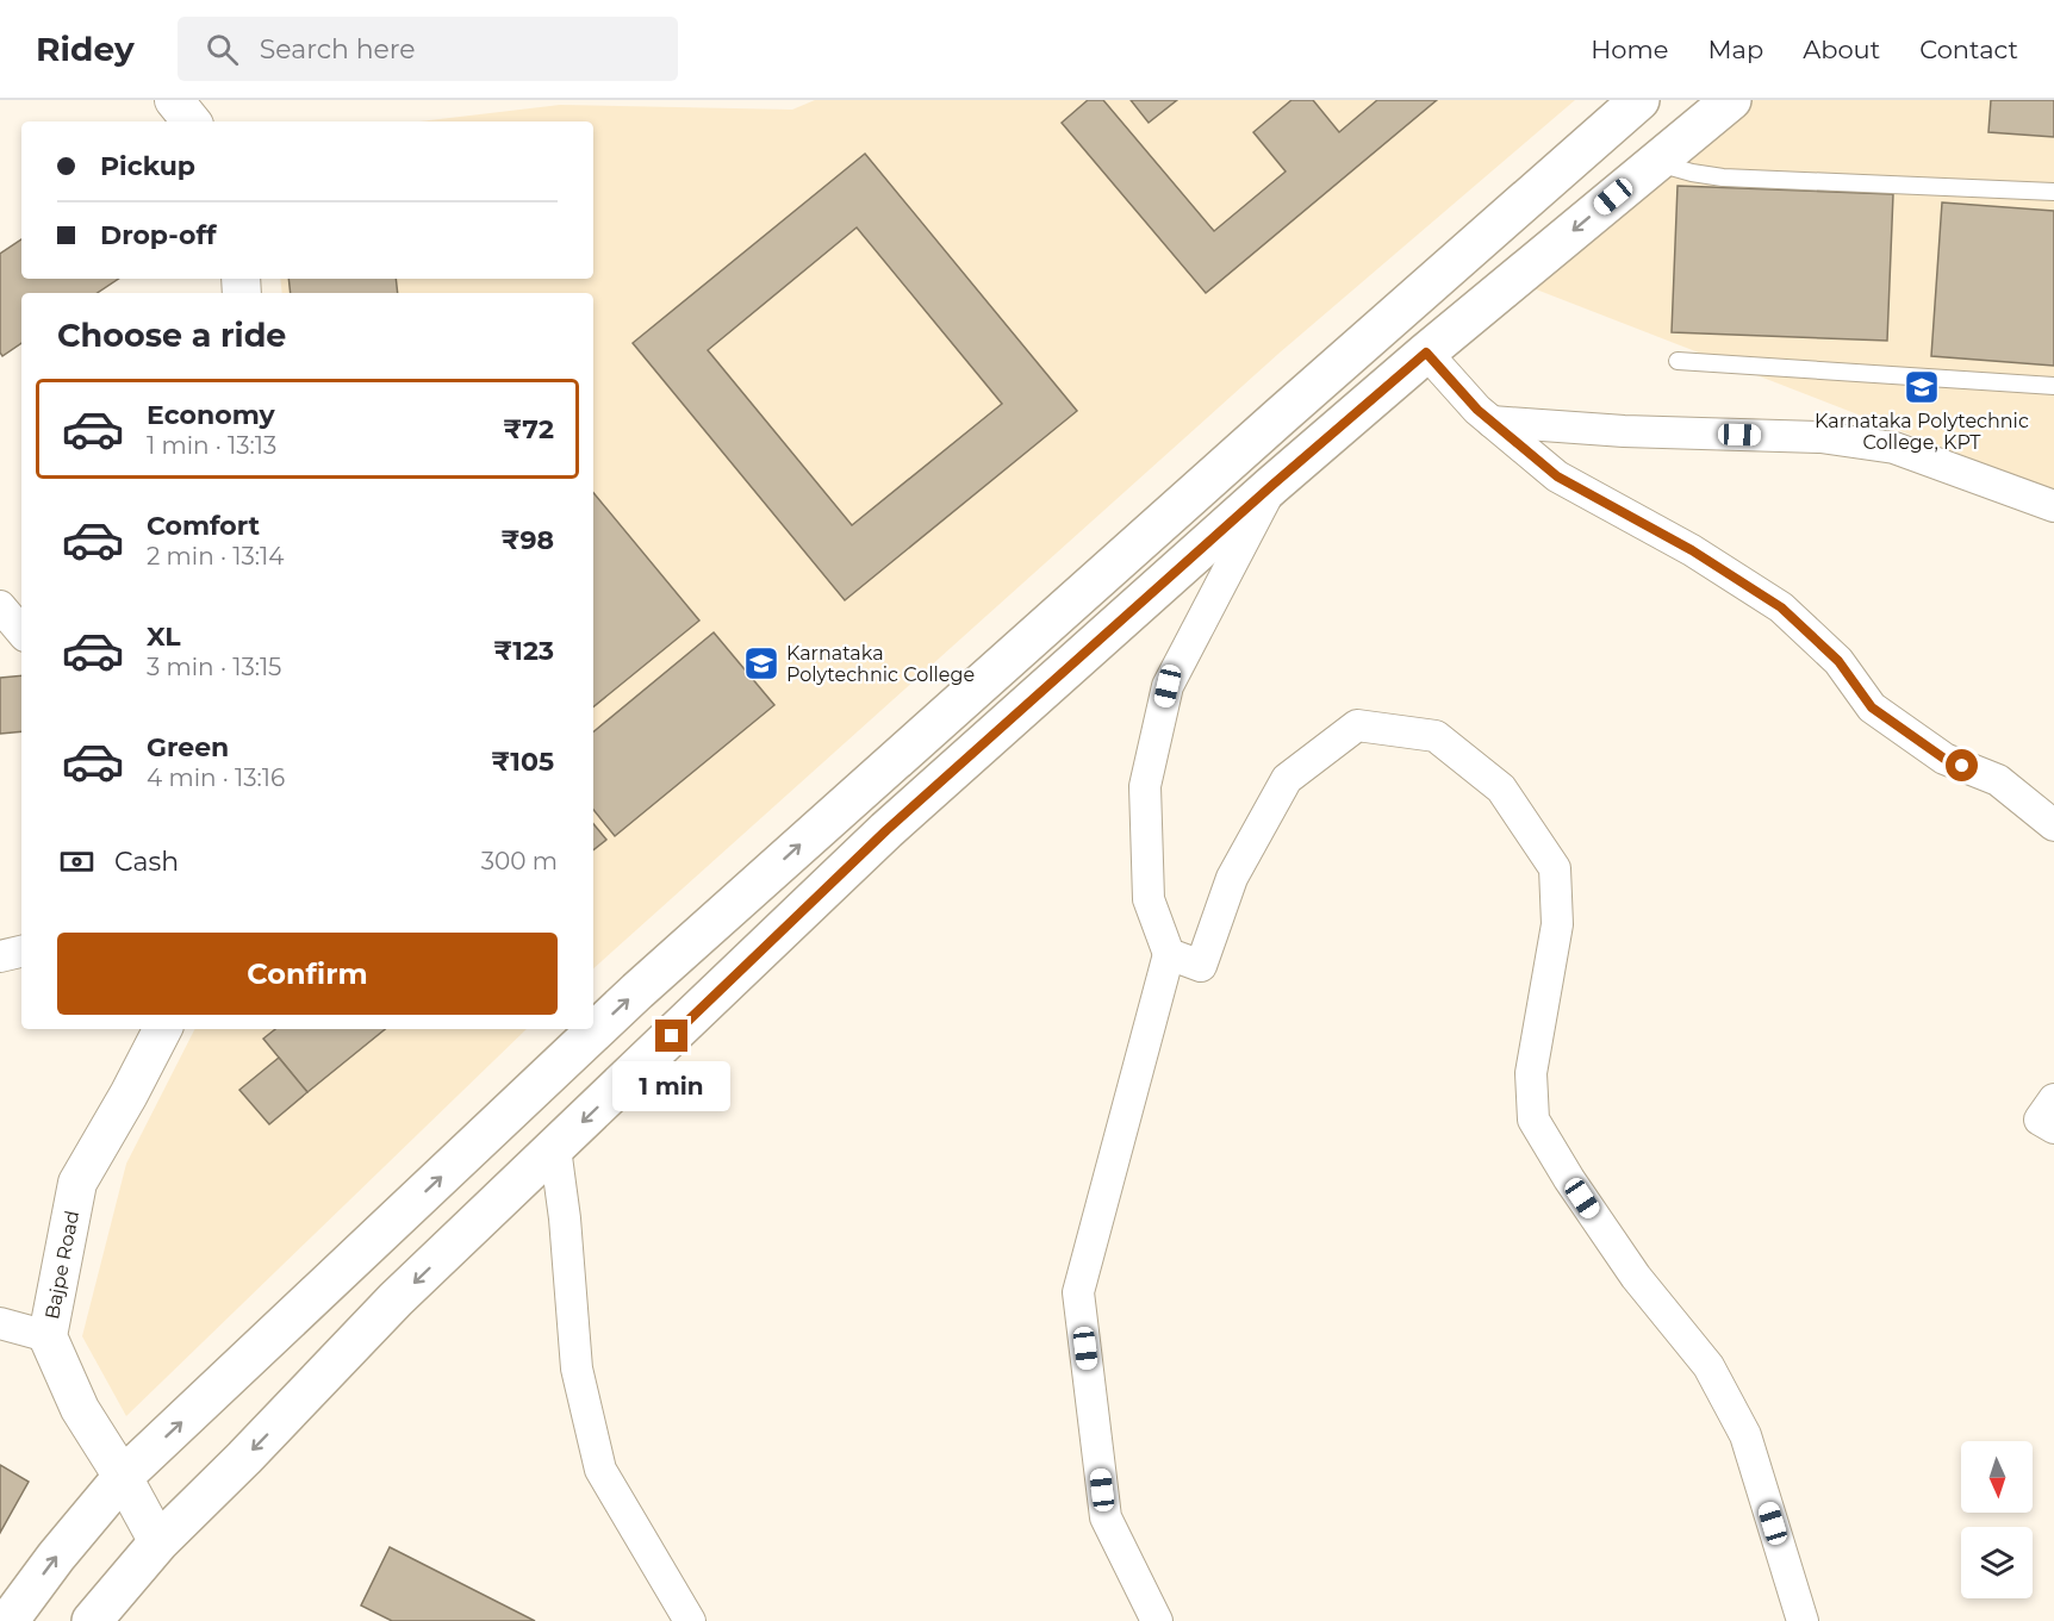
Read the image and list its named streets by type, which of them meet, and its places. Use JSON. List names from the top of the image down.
{
  "streets": {
    "street": ["Bajpe Road"]
  },
  "places": {
    "school or university": ["Karnataka Polytechnic College, KPT", "Karnataka Polytechnic College"]
  },
  "north": "bottom",
  "page": {
    "header": "Ridey",
    "search": "Search here",
    "nav": [
      "Home",
      "Map",
      "About",
      "Contact"
    ],
    "banner": ["Pickup", "Drop-off"],
    "heading": "Choose a ride",
    "list": [
      {
        "name": "Economy",
        "note": "1 min · 13:13",
        "value": "₹72"
      },
      {
        "name": "Comfort",
        "note": "2 min · 13:14",
        "value": "₹98"
      },
      {
        "name": "XL",
        "note": "3 min · 13:15",
        "value": "₹123"
      },
      {
        "name": "Green",
        "note": "4 min · 13:16",
        "value": "₹105"
      }
    ],
    "pay": ["Cash", "300 m"],
    "buttons": "Confirm",
    "bubble": "1 min"
  }
}
